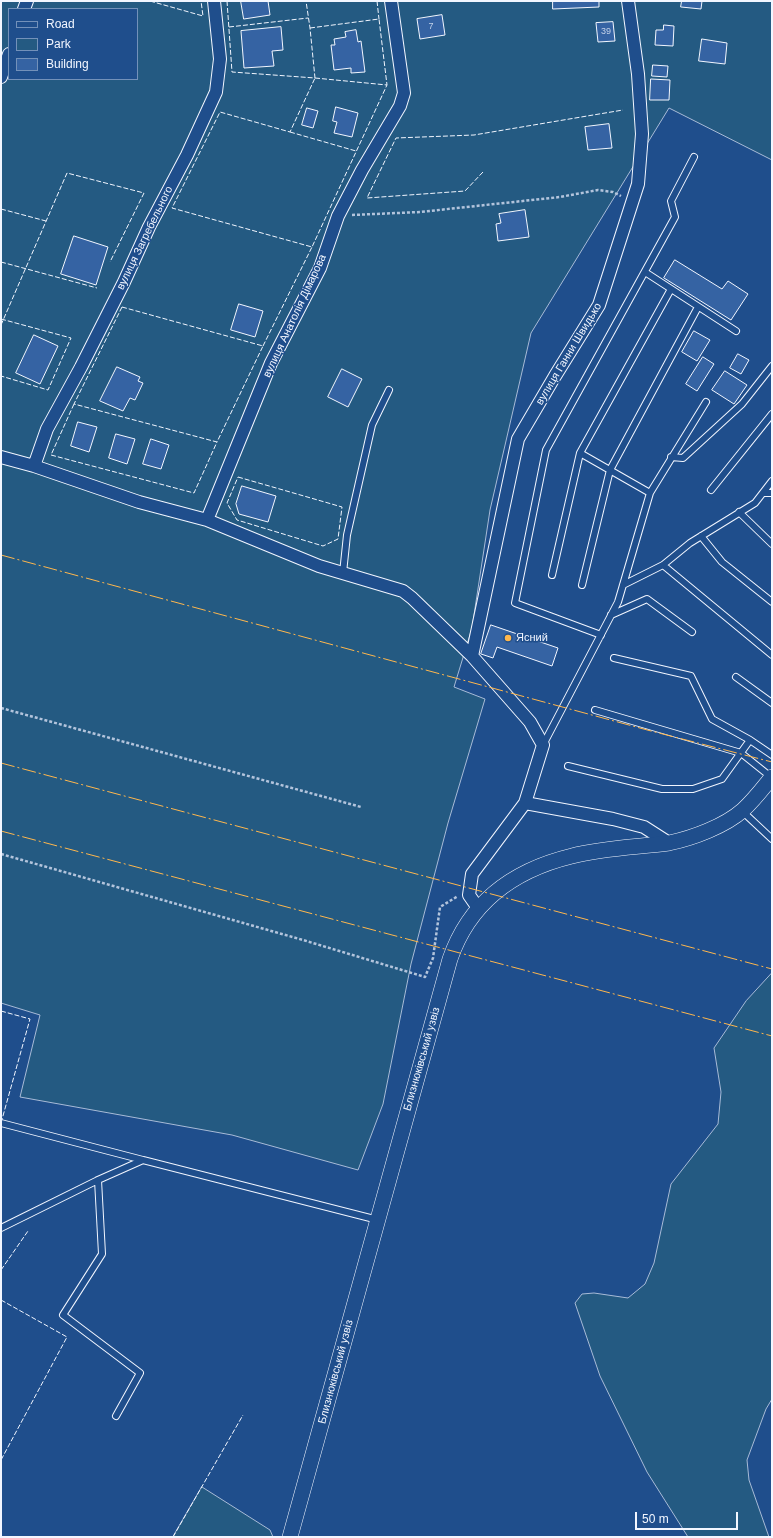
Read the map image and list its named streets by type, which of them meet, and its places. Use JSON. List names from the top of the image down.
{
  "streets": {
    "street": [
      "вулиця Загребельного",
      "вулиця Анатолія Дімарова",
      "вулиця Ганни Швидько",
      "Близнюківський узвіз"
    ]
  },
  "places": ["Ясний"],
  "house_numbers": ["7", "39"],
  "legend": ["Road", "Park", "Building"],
  "scale_bar": "50 m"
}
